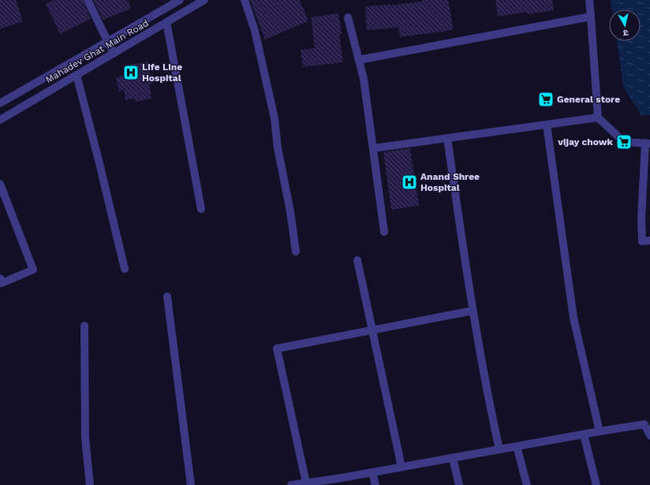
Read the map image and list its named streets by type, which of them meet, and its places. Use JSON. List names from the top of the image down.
{
  "streets": {
    "street": ["Mahadev Ghat Main Road"]
  },
  "places": {
    "hospital": ["Life Line Hospital", "Anand Shree Hospital"],
    "supermarket": ["General store", "vijay chowk"]
  },
  "north": "bottom"
}
